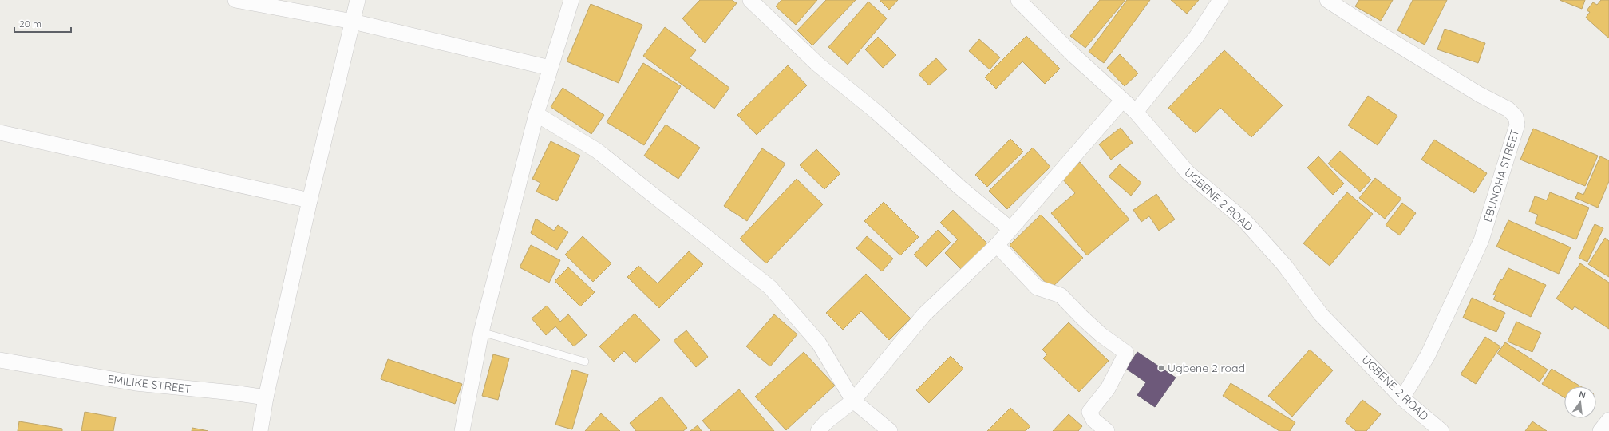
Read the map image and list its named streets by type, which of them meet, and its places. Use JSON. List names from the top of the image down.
{
  "streets": {
    "street": ["EBUNOHA STREET", "UGBENE 2 ROAD", "EMILIKE STREET"]
  },
  "crossings": [
    ["EBUNOHA STREET", "UGBENE 2 ROAD"]
  ],
  "places": ["Ugbene 2 road"],
  "scale_bar": "20 m",
  "north": "top"
}
